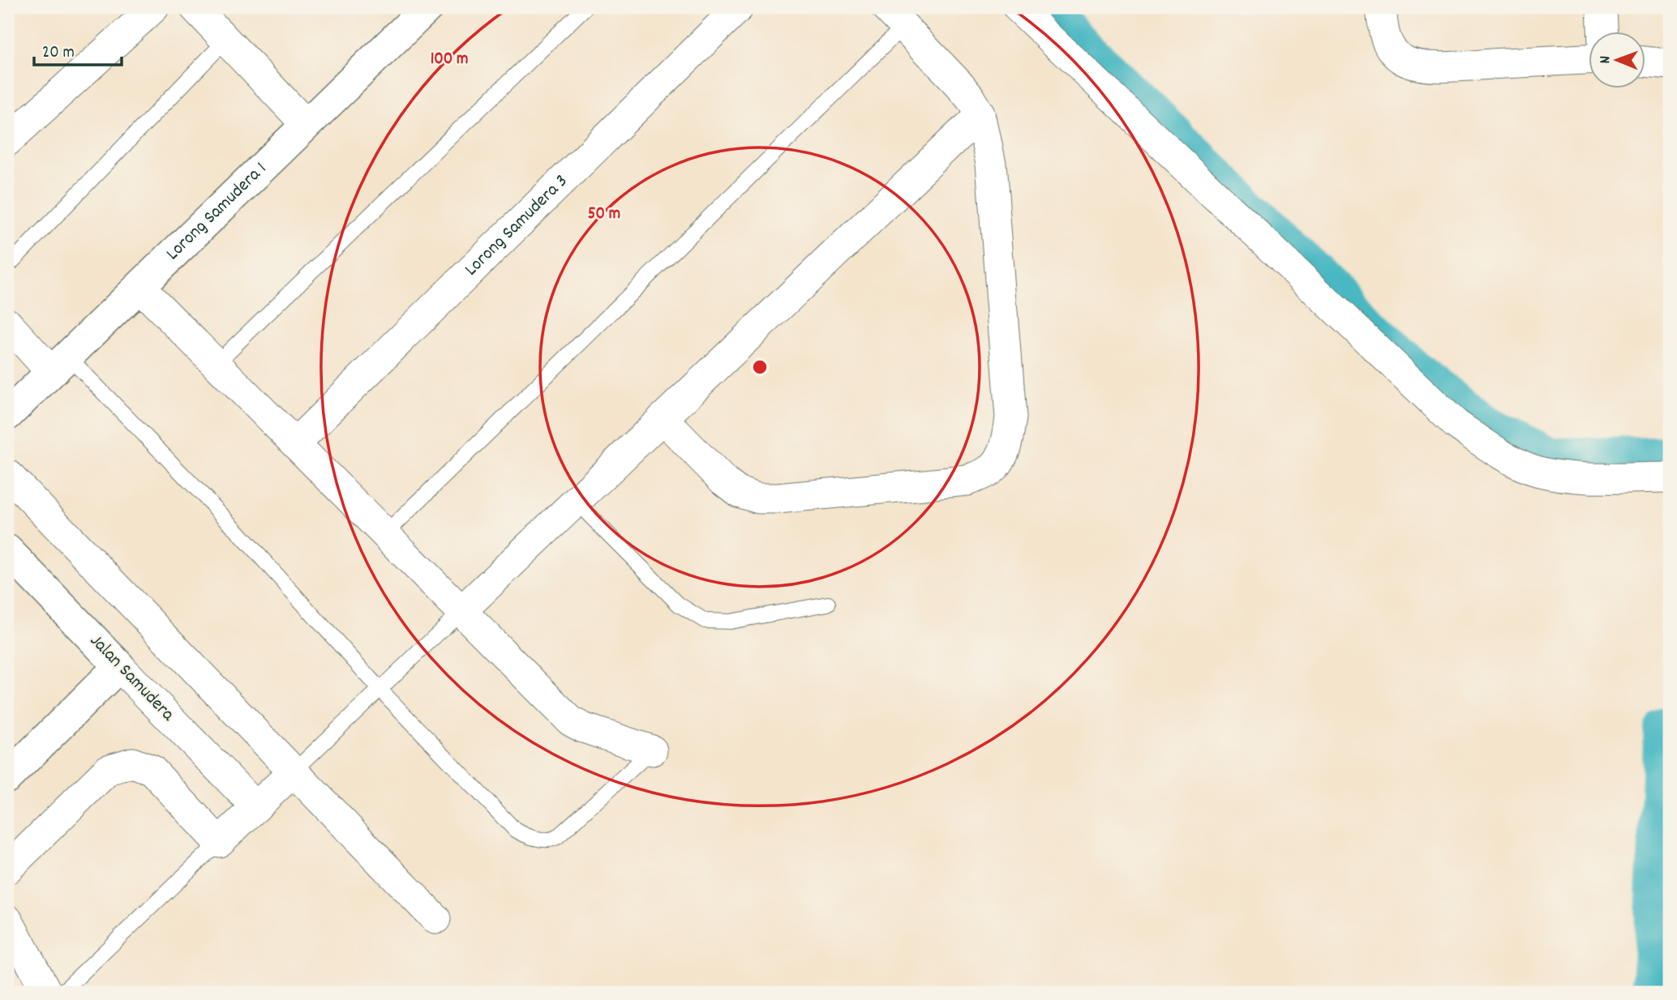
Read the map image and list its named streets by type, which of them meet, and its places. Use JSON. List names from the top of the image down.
{
  "streets": {
    "street": ["Lorong Samudera 1", "Lorong Samudera 3", "Jalan Samudera"]
  },
  "scale_bar": "20 m",
  "north": "left",
  "rings": ["100 m", "50 m"]
}
